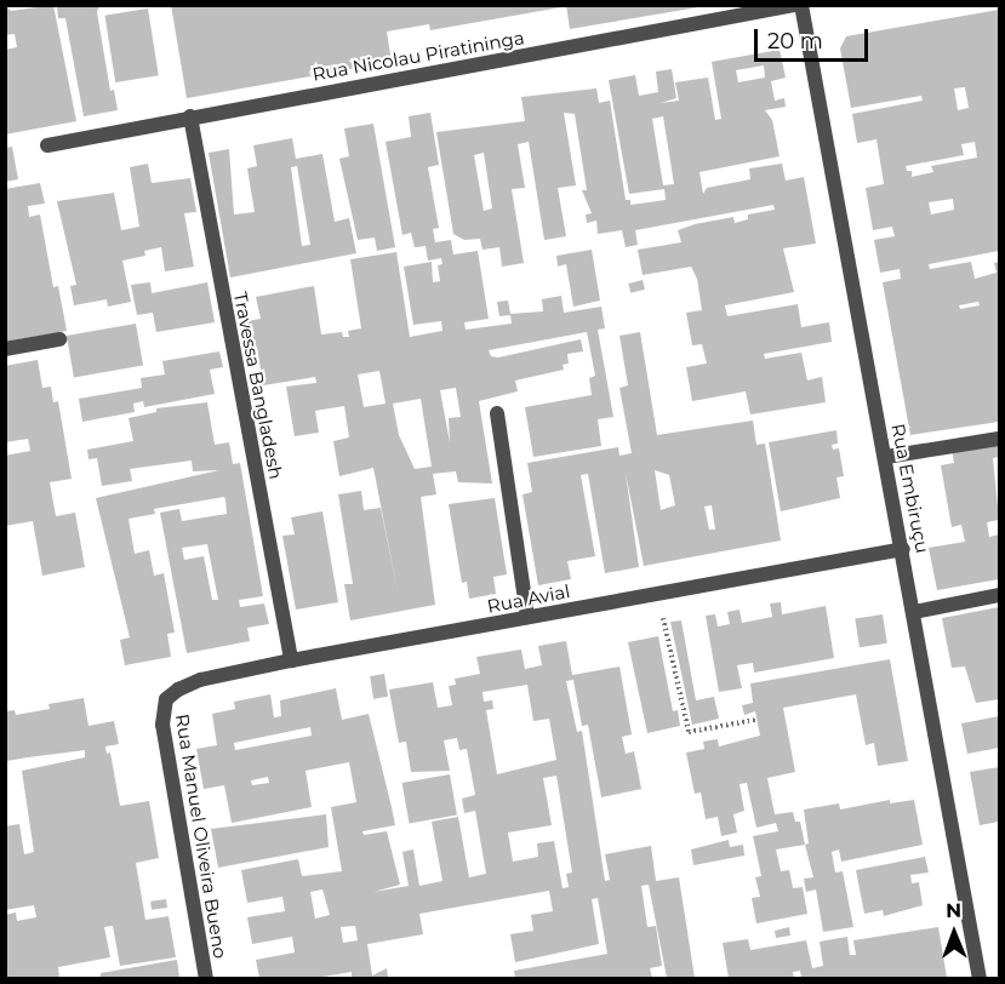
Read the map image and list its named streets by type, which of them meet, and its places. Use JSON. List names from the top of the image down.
{
  "streets": {
    "street": [
      "Rua Nicolau Piratininga",
      "Travessa Bangladesh",
      "Rua Embiruçu",
      "Rua Avial",
      "Rua Manuel Oliveira Bueno"
    ]
  },
  "crossings": [
    ["Rua Nicolau Piratininga", "Travessa Bangladesh"],
    ["Rua Nicolau Piratininga", "Rua Embiruçu"],
    ["Travessa Bangladesh", "Rua Avial"],
    ["Rua Embiruçu", "Rua Avial"],
    ["Rua Avial", "Rua Manuel Oliveira Bueno"]
  ],
  "scale_bar": "20 m",
  "north": "top"
}
